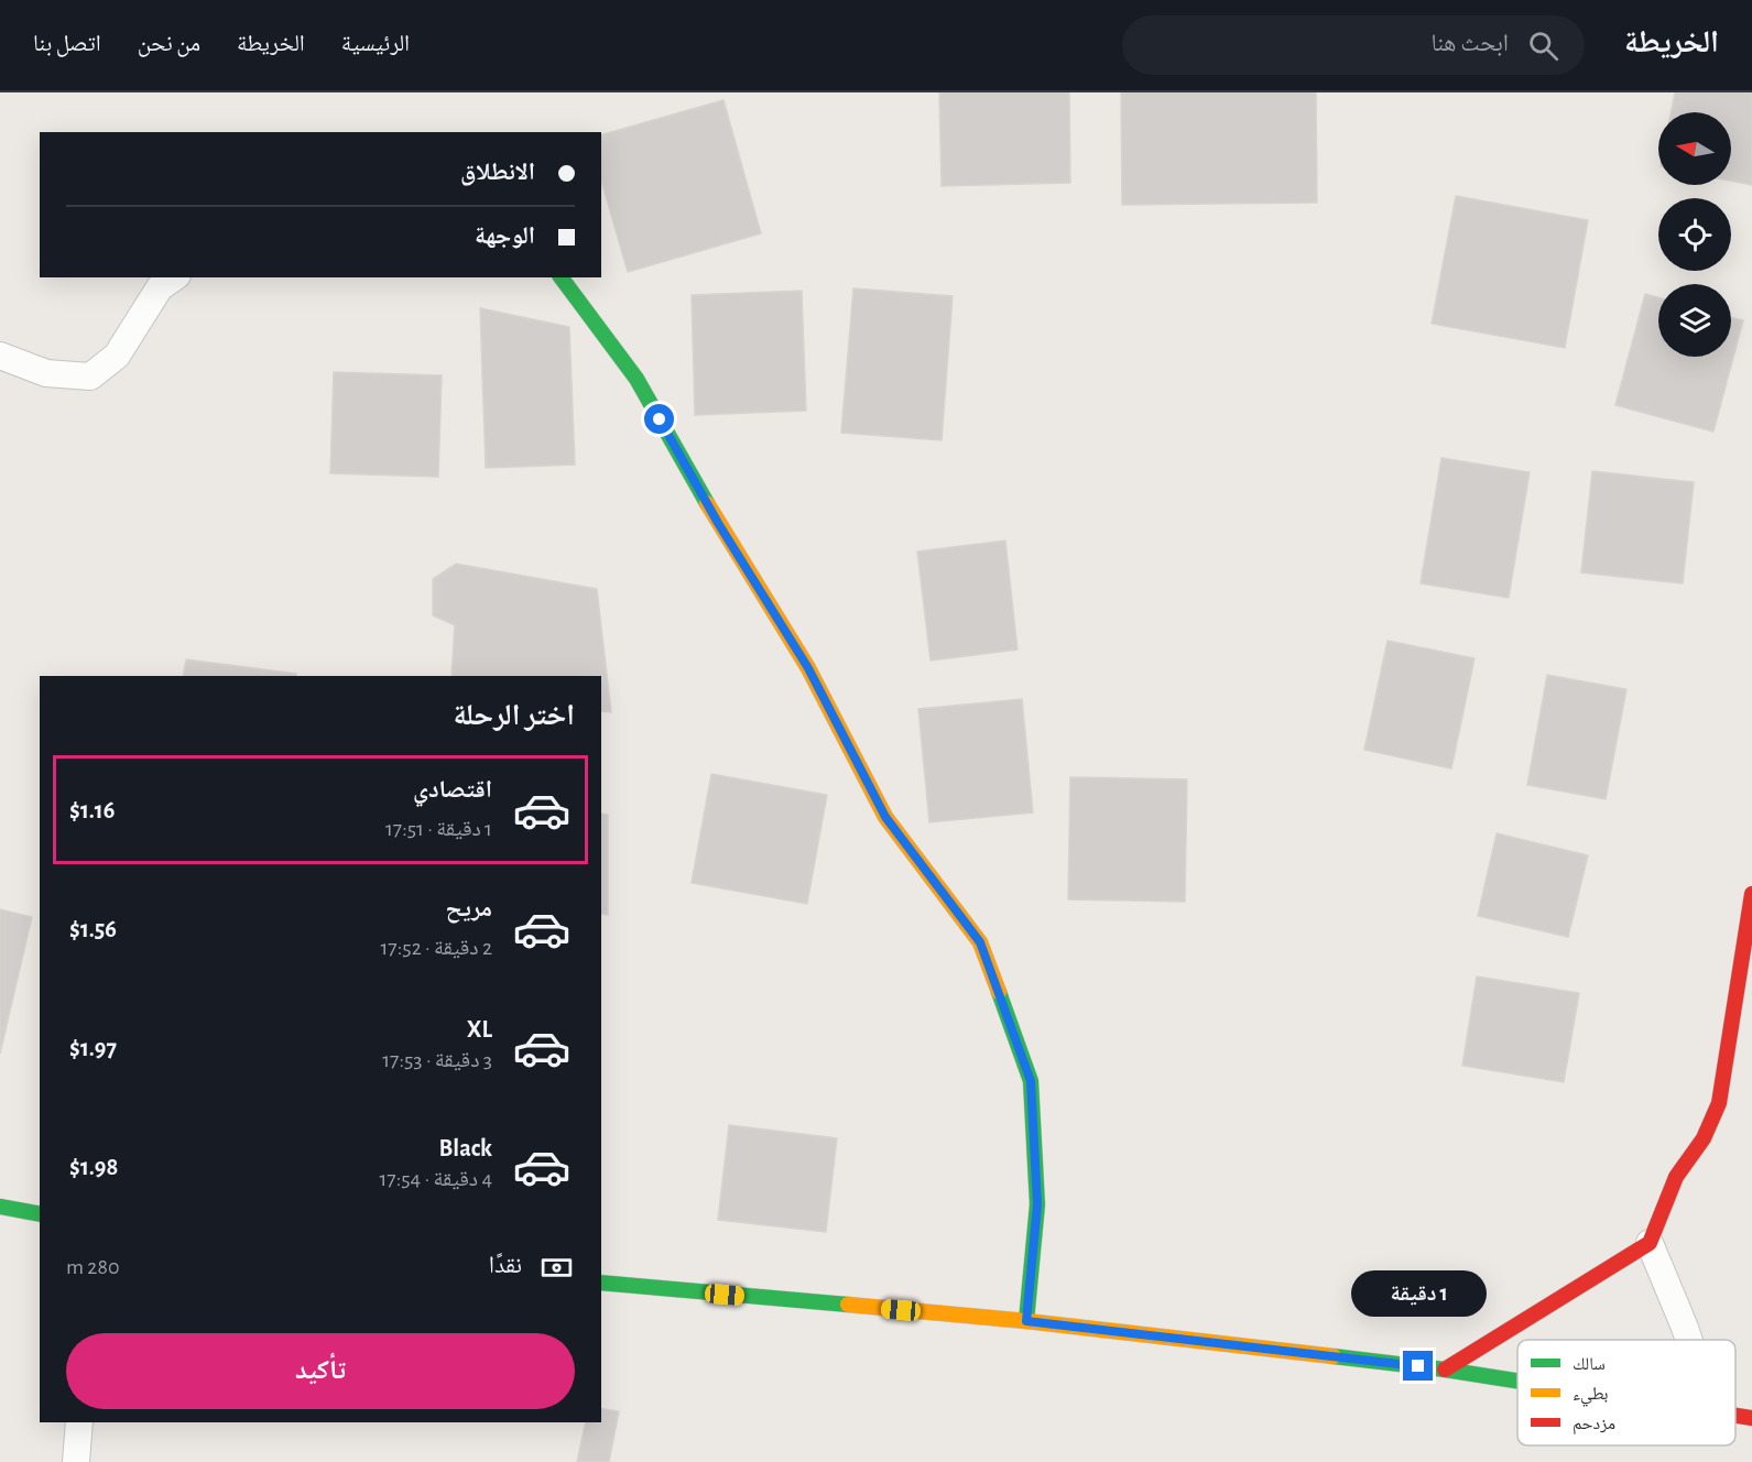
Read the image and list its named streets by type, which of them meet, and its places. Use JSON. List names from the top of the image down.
{
  "legend": ["سالك", "بطيء", "مزدحم"],
  "north": "left",
  "page": {
    "header": "الخريطة",
    "search": "ابحث هنا",
    "nav": [
      "الرئيسية",
      "الخريطة",
      "من نحن",
      "اتصل بنا"
    ],
    "banner": ["الانطلاق", "الوجهة"],
    "heading": "اختر الرحلة",
    "list": [
      {
        "name": "اقتصادي",
        "note": "1 دقيقة · 17:51",
        "value": "$1.16"
      },
      {
        "name": "مريح",
        "note": "2 دقيقة · 17:52",
        "value": "$1.56"
      },
      {
        "name": "XL",
        "note": "3 دقيقة · 17:53",
        "value": "$1.97"
      },
      {
        "name": "Black",
        "note": "4 دقيقة · 17:54",
        "value": "$1.98"
      }
    ],
    "pay": ["نقدًا", "280 m"],
    "bubble": "1 دقيقة",
    "buttons": "تأكيد"
  }
}
